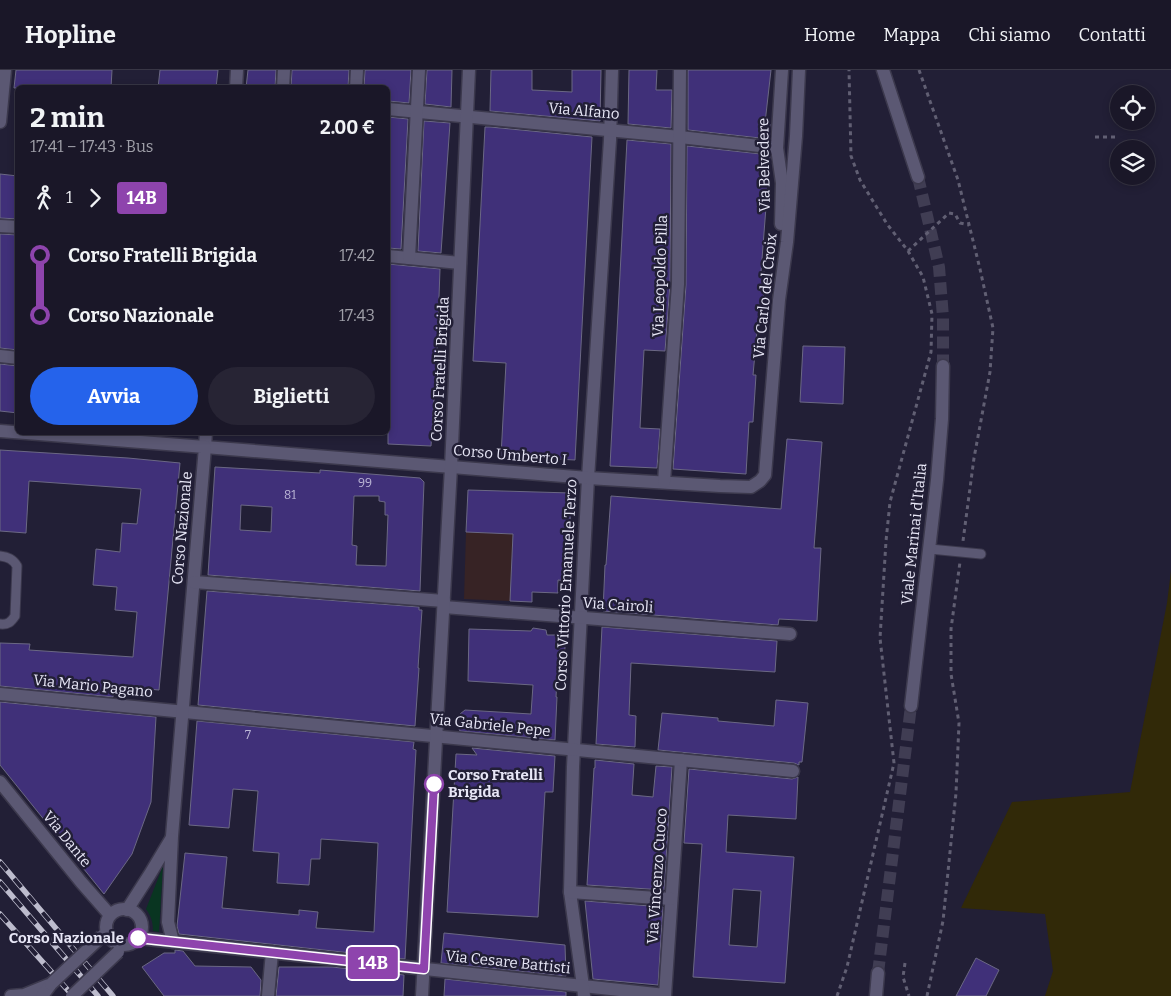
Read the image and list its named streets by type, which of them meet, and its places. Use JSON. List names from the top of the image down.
{
  "streets": {
    "street": [
      "Via Alfano",
      "Via Belvedere",
      "Via Leopoldo Pilla",
      "Via Carlo del Croix",
      "Corso Fratelli Brigida",
      "Corso Umberto I",
      "Corso Nazionale",
      "Viale Marinai d'Italia",
      "Corso Vittorio Emanuele Terzo",
      "Via Cairoli",
      "Via Mario Pagano",
      "Via Gabriele Pepe",
      "Via Dante",
      "Via Vincenzo Cuoco",
      "Via Cesare Battisti"
    ]
  },
  "crossings": [
    ["Via Alfano", "Via Belvedere"],
    ["Via Alfano", "Via Leopoldo Pilla"],
    ["Via Alfano", "Corso Fratelli Brigida"],
    ["Via Alfano", "Corso Vittorio Emanuele Terzo"],
    ["Via Belvedere", "Via Carlo del Croix"],
    ["Via Leopoldo Pilla", "Corso Umberto I"],
    ["Via Carlo del Croix", "Corso Umberto I"],
    ["Corso Fratelli Brigida", "Corso Umberto I"],
    ["Corso Fratelli Brigida", "Via Cairoli"],
    ["Corso Fratelli Brigida", "Via Gabriele Pepe"],
    ["Corso Fratelli Brigida", "Via Cesare Battisti"],
    ["Corso Umberto I", "Corso Nazionale"],
    ["Corso Umberto I", "Corso Vittorio Emanuele Terzo"],
    ["Corso Nazionale", "Via Cairoli"],
    ["Corso Nazionale", "Via Mario Pagano"],
    ["Corso Nazionale", "Via Gabriele Pepe"],
    ["Corso Nazionale", "Via Dante"],
    ["Corso Nazionale", "Via Cesare Battisti"],
    ["Corso Vittorio Emanuele Terzo", "Via Cairoli"],
    ["Corso Vittorio Emanuele Terzo", "Via Gabriele Pepe"],
    ["Corso Vittorio Emanuele Terzo", "Via Cesare Battisti"],
    ["Via Mario Pagano", "Via Gabriele Pepe"],
    ["Via Gabriele Pepe", "Via Vincenzo Cuoco"],
    ["Via Dante", "Via Cesare Battisti"],
    ["Via Vincenzo Cuoco", "Via Cesare Battisti"]
  ],
  "places": ["Corso Fratelli Brigida", "Corso Nazionale"],
  "lines": ["bus line 14B"],
  "house_numbers": ["99", "81", "7"],
  "page": {
    "header": "Hopline",
    "nav": [
      "Home",
      "Mappa",
      "Chi siamo",
      "Contatti"
    ],
    "on_map": "14B",
    "heading": ["2 min", "17:41 – 17:43 · Bus", "2.00 €"],
    "legs": ["1", "14B"],
    "list": [
      {
        "name": "Corso Fratelli Brigida",
        "value": "17:42"
      },
      {
        "name": "Corso Nazionale",
        "value": "17:43"
      }
    ],
    "buttons": ["Avvia", "Biglietti"]
  }
}
